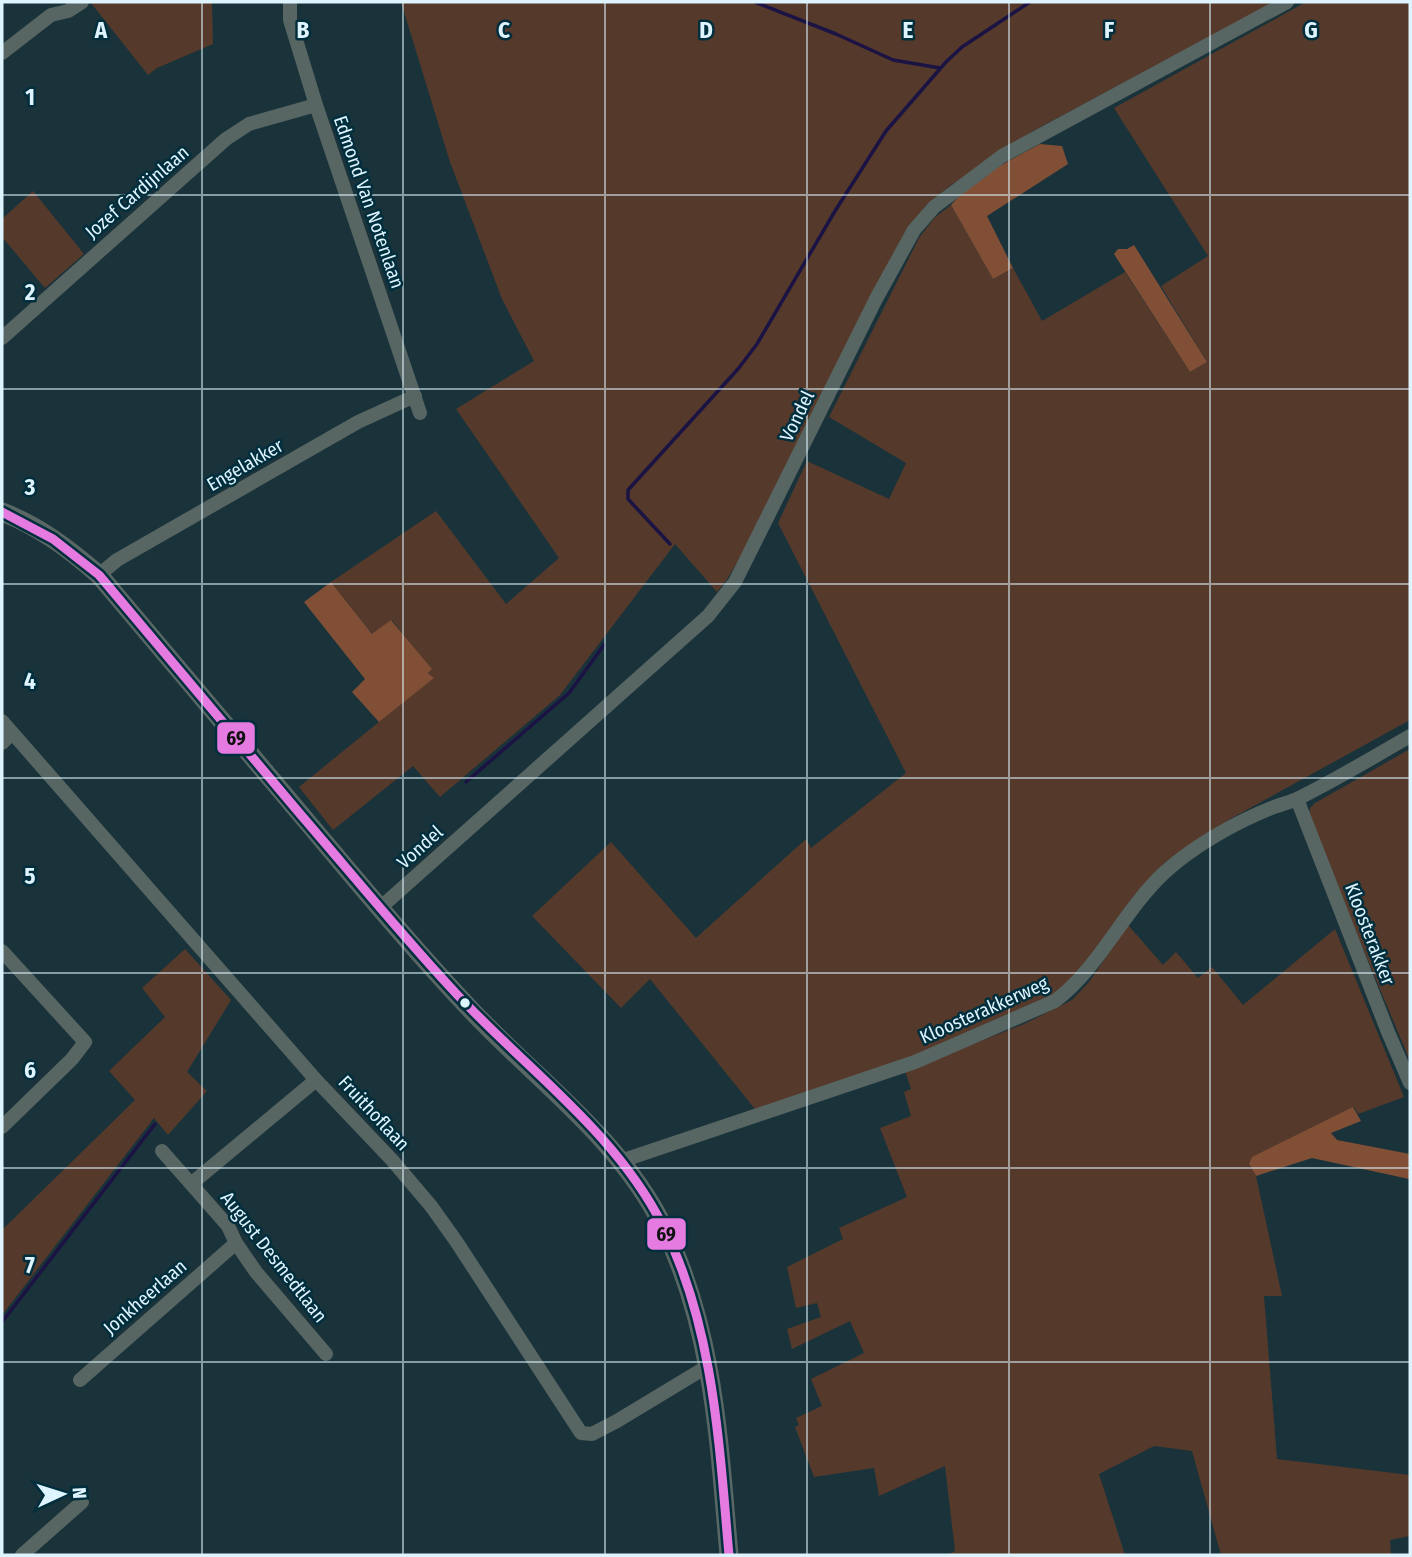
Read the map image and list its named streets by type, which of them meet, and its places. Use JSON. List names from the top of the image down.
{
  "streets": {
    "street": [
      "Jozef Cardijnlaan",
      "Edmond Van Notenlaan",
      "Vondel",
      "Engelakker",
      "Kloosterakker",
      "Kloosterakkerweg",
      "Fruithoflaan",
      "August Desmedtlaan",
      "Jonkheerlaan"
    ]
  },
  "crossings": [
    ["Jozef Cardijnlaan", "Edmond Van Notenlaan"],
    ["Edmond Van Notenlaan", "Engelakker"],
    ["Kloosterakker", "Kloosterakkerweg"],
    ["August Desmedtlaan", "Jonkheerlaan"]
  ],
  "lines": ["transit line 69"],
  "north": "right",
  "grid": {
    "columns": [
      "A",
      "B",
      "C",
      "D",
      "E",
      "F",
      "G"
    ],
    "rows": [
      "1",
      "2",
      "3",
      "4",
      "5",
      "6",
      "7"
    ]
  }
}
